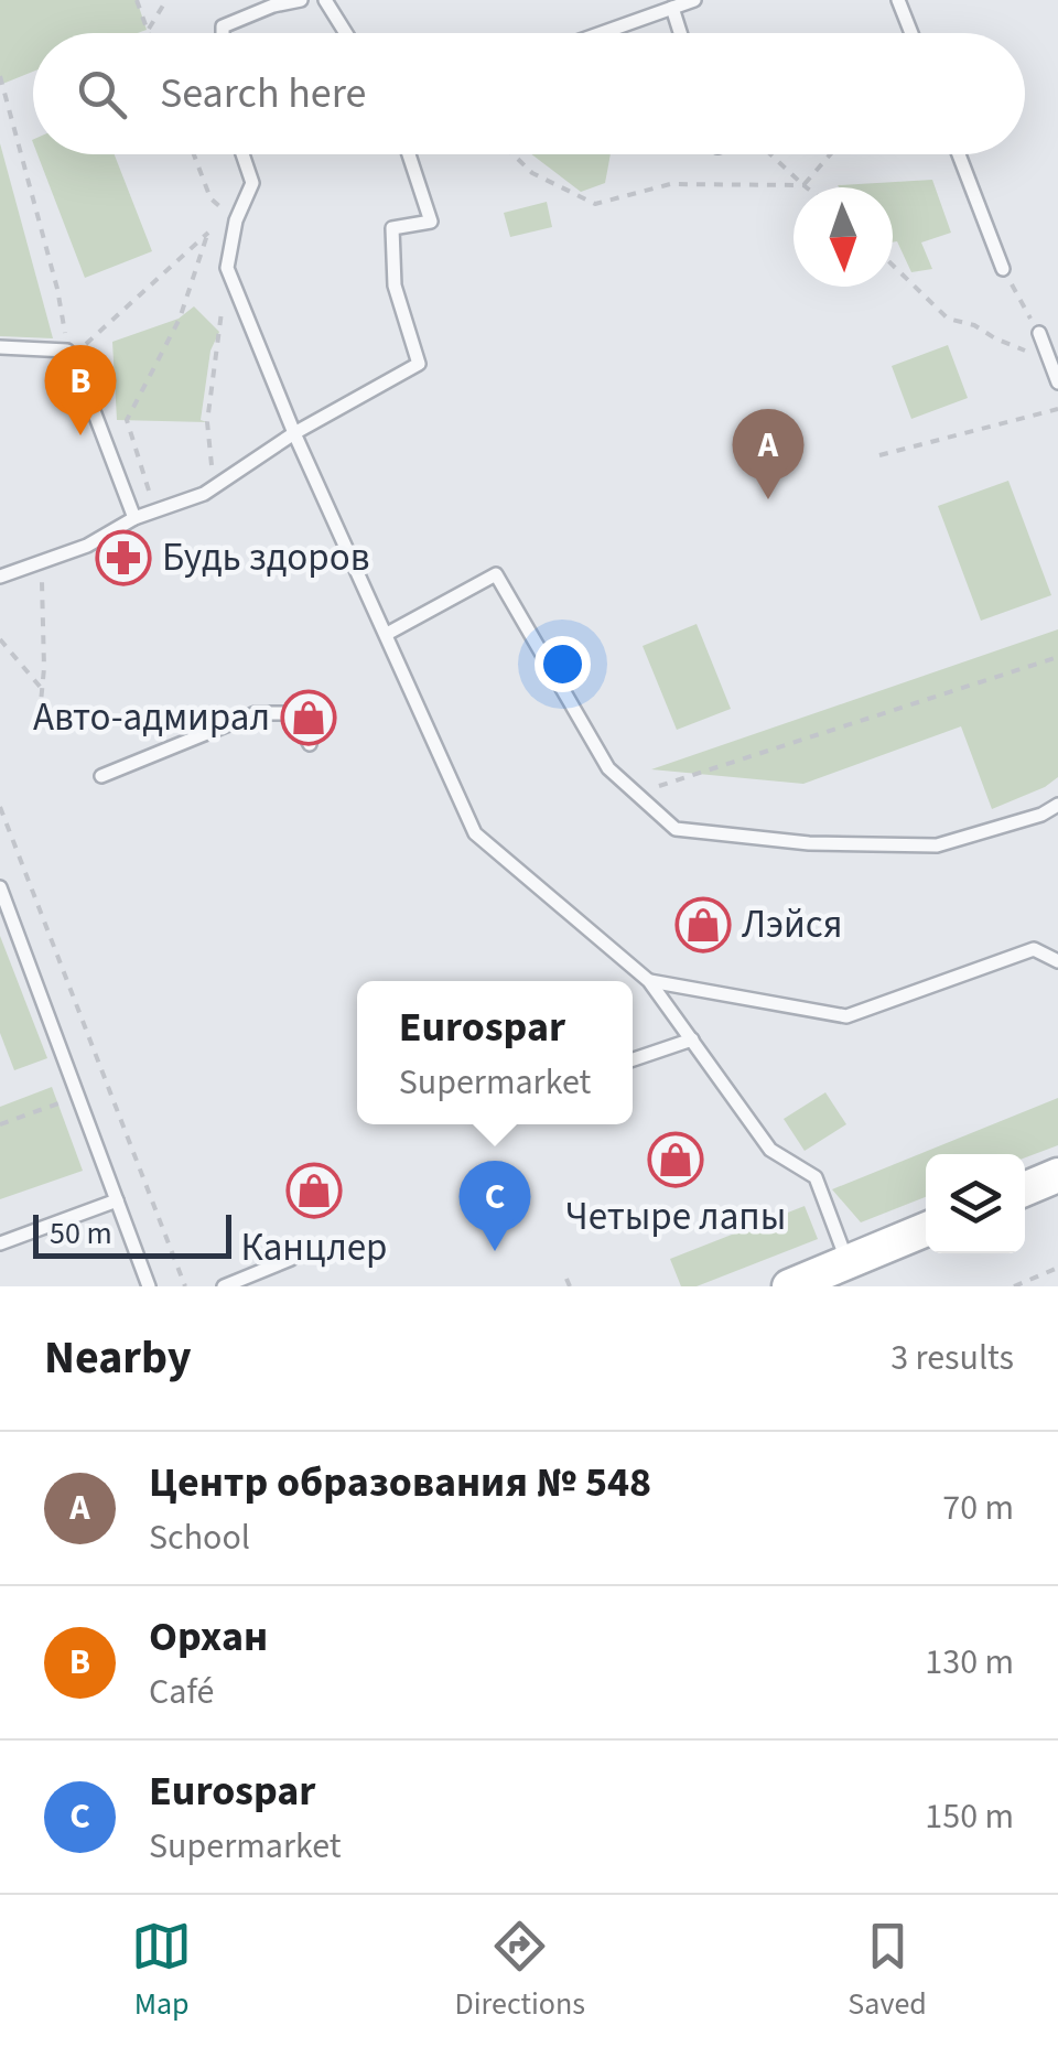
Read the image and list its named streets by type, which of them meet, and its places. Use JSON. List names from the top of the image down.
{
  "places": {
    "pharmacy": ["Будь здоров"],
    "shop": [
      "Авто-адмирал",
      "Лэйся",
      "Четыре лапы",
      "Канцлер"
    ]
  },
  "scale_bar": "50 m",
  "north": "bottom",
  "page": {
    "search": "Search here",
    "pins": ["B", "A", "C"],
    "popup": ["Eurospar", "Supermarket"],
    "scale": "50 m",
    "heading": ["Nearby", "3 results"],
    "list": [
      {
        "mark": "A",
        "name": "Центр образования № 548",
        "note": "School",
        "value": "70 m"
      },
      {
        "mark": "B",
        "name": "Орхан",
        "note": "Café",
        "value": "130 m"
      },
      {
        "mark": "C",
        "name": "Eurospar",
        "note": "Supermarket",
        "value": "150 m"
      }
    ],
    "nav": ["Map", "Directions", "Saved"]
  }
}
